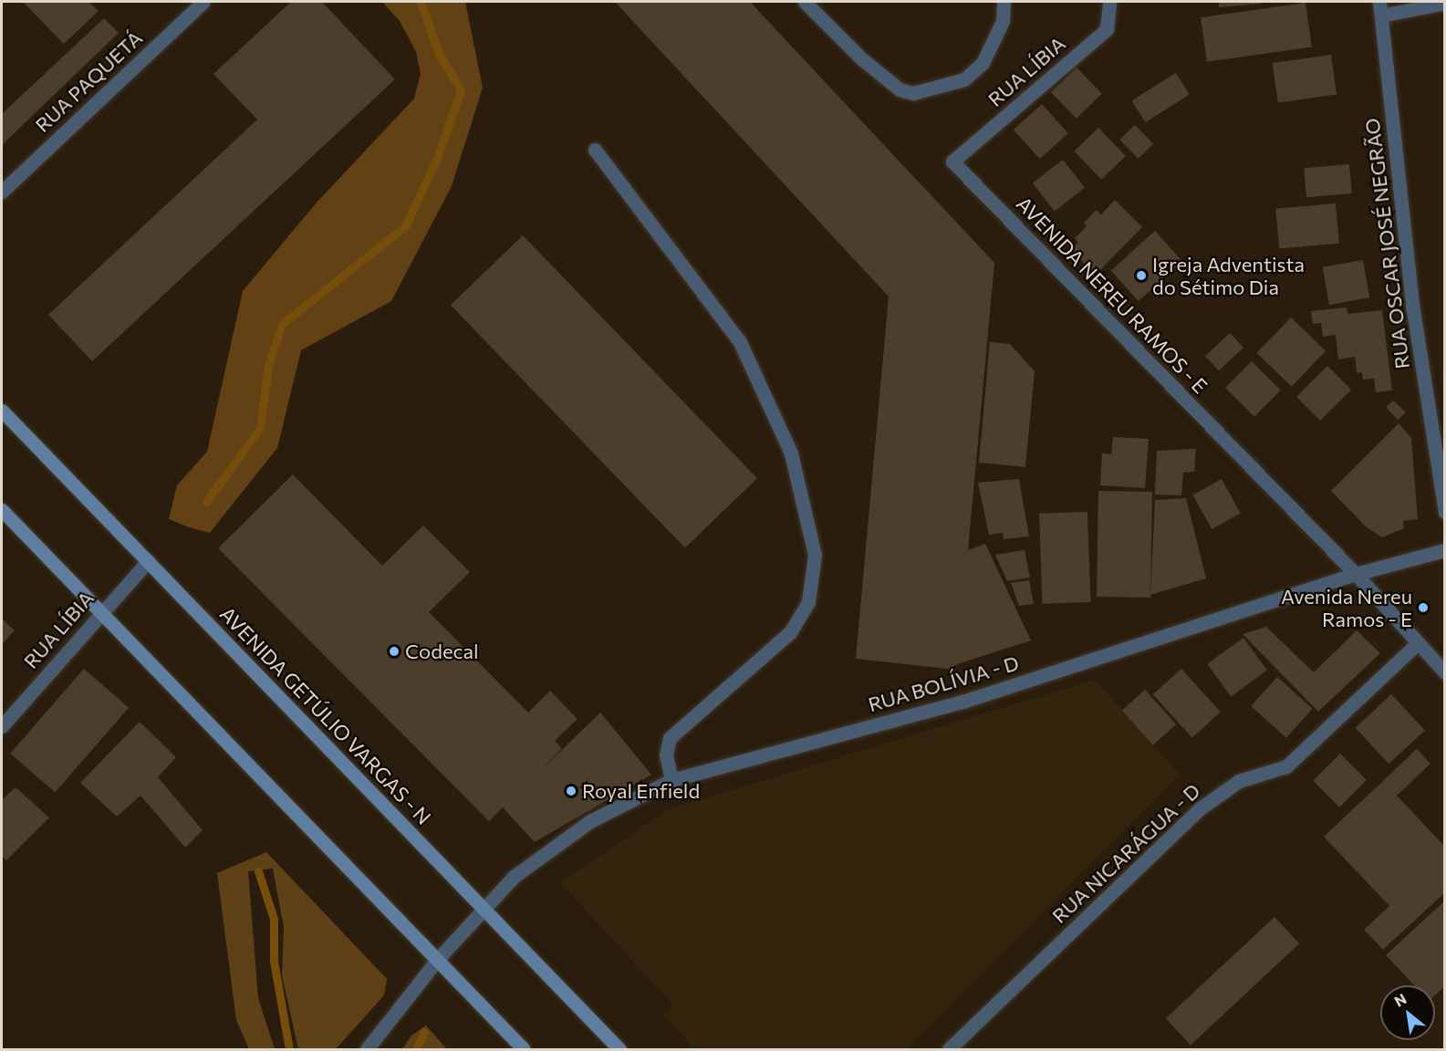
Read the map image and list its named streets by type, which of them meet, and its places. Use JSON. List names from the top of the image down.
{
  "streets": {
    "street": [
      "RUA LÍBIA",
      "RUA PAQUETÁ",
      "RUA OSCAR JOSÉ NEGRÃO",
      "AVENIDA NEREU RAMOS - E",
      "RUA BOLÍVIA - D",
      "AVENIDA GETÚLIO VARGAS - N",
      "RUA NICARÁGUA - D"
    ]
  },
  "crossings": [
    ["RUA LÍBIA", "AVENIDA NEREU RAMOS - E"],
    ["RUA LÍBIA", "AVENIDA GETÚLIO VARGAS - N"],
    ["AVENIDA NEREU RAMOS - E", "RUA BOLÍVIA - D"],
    ["AVENIDA NEREU RAMOS - E", "RUA NICARÁGUA - D"],
    ["RUA BOLÍVIA - D", "AVENIDA GETÚLIO VARGAS - N"]
  ],
  "places": [
    "Igreja Adventista do Sétimo Dia",
    "Avenida Nereu Ramos - E",
    "Codecal",
    "Royal Enfield"
  ],
  "north": "top left"
}
